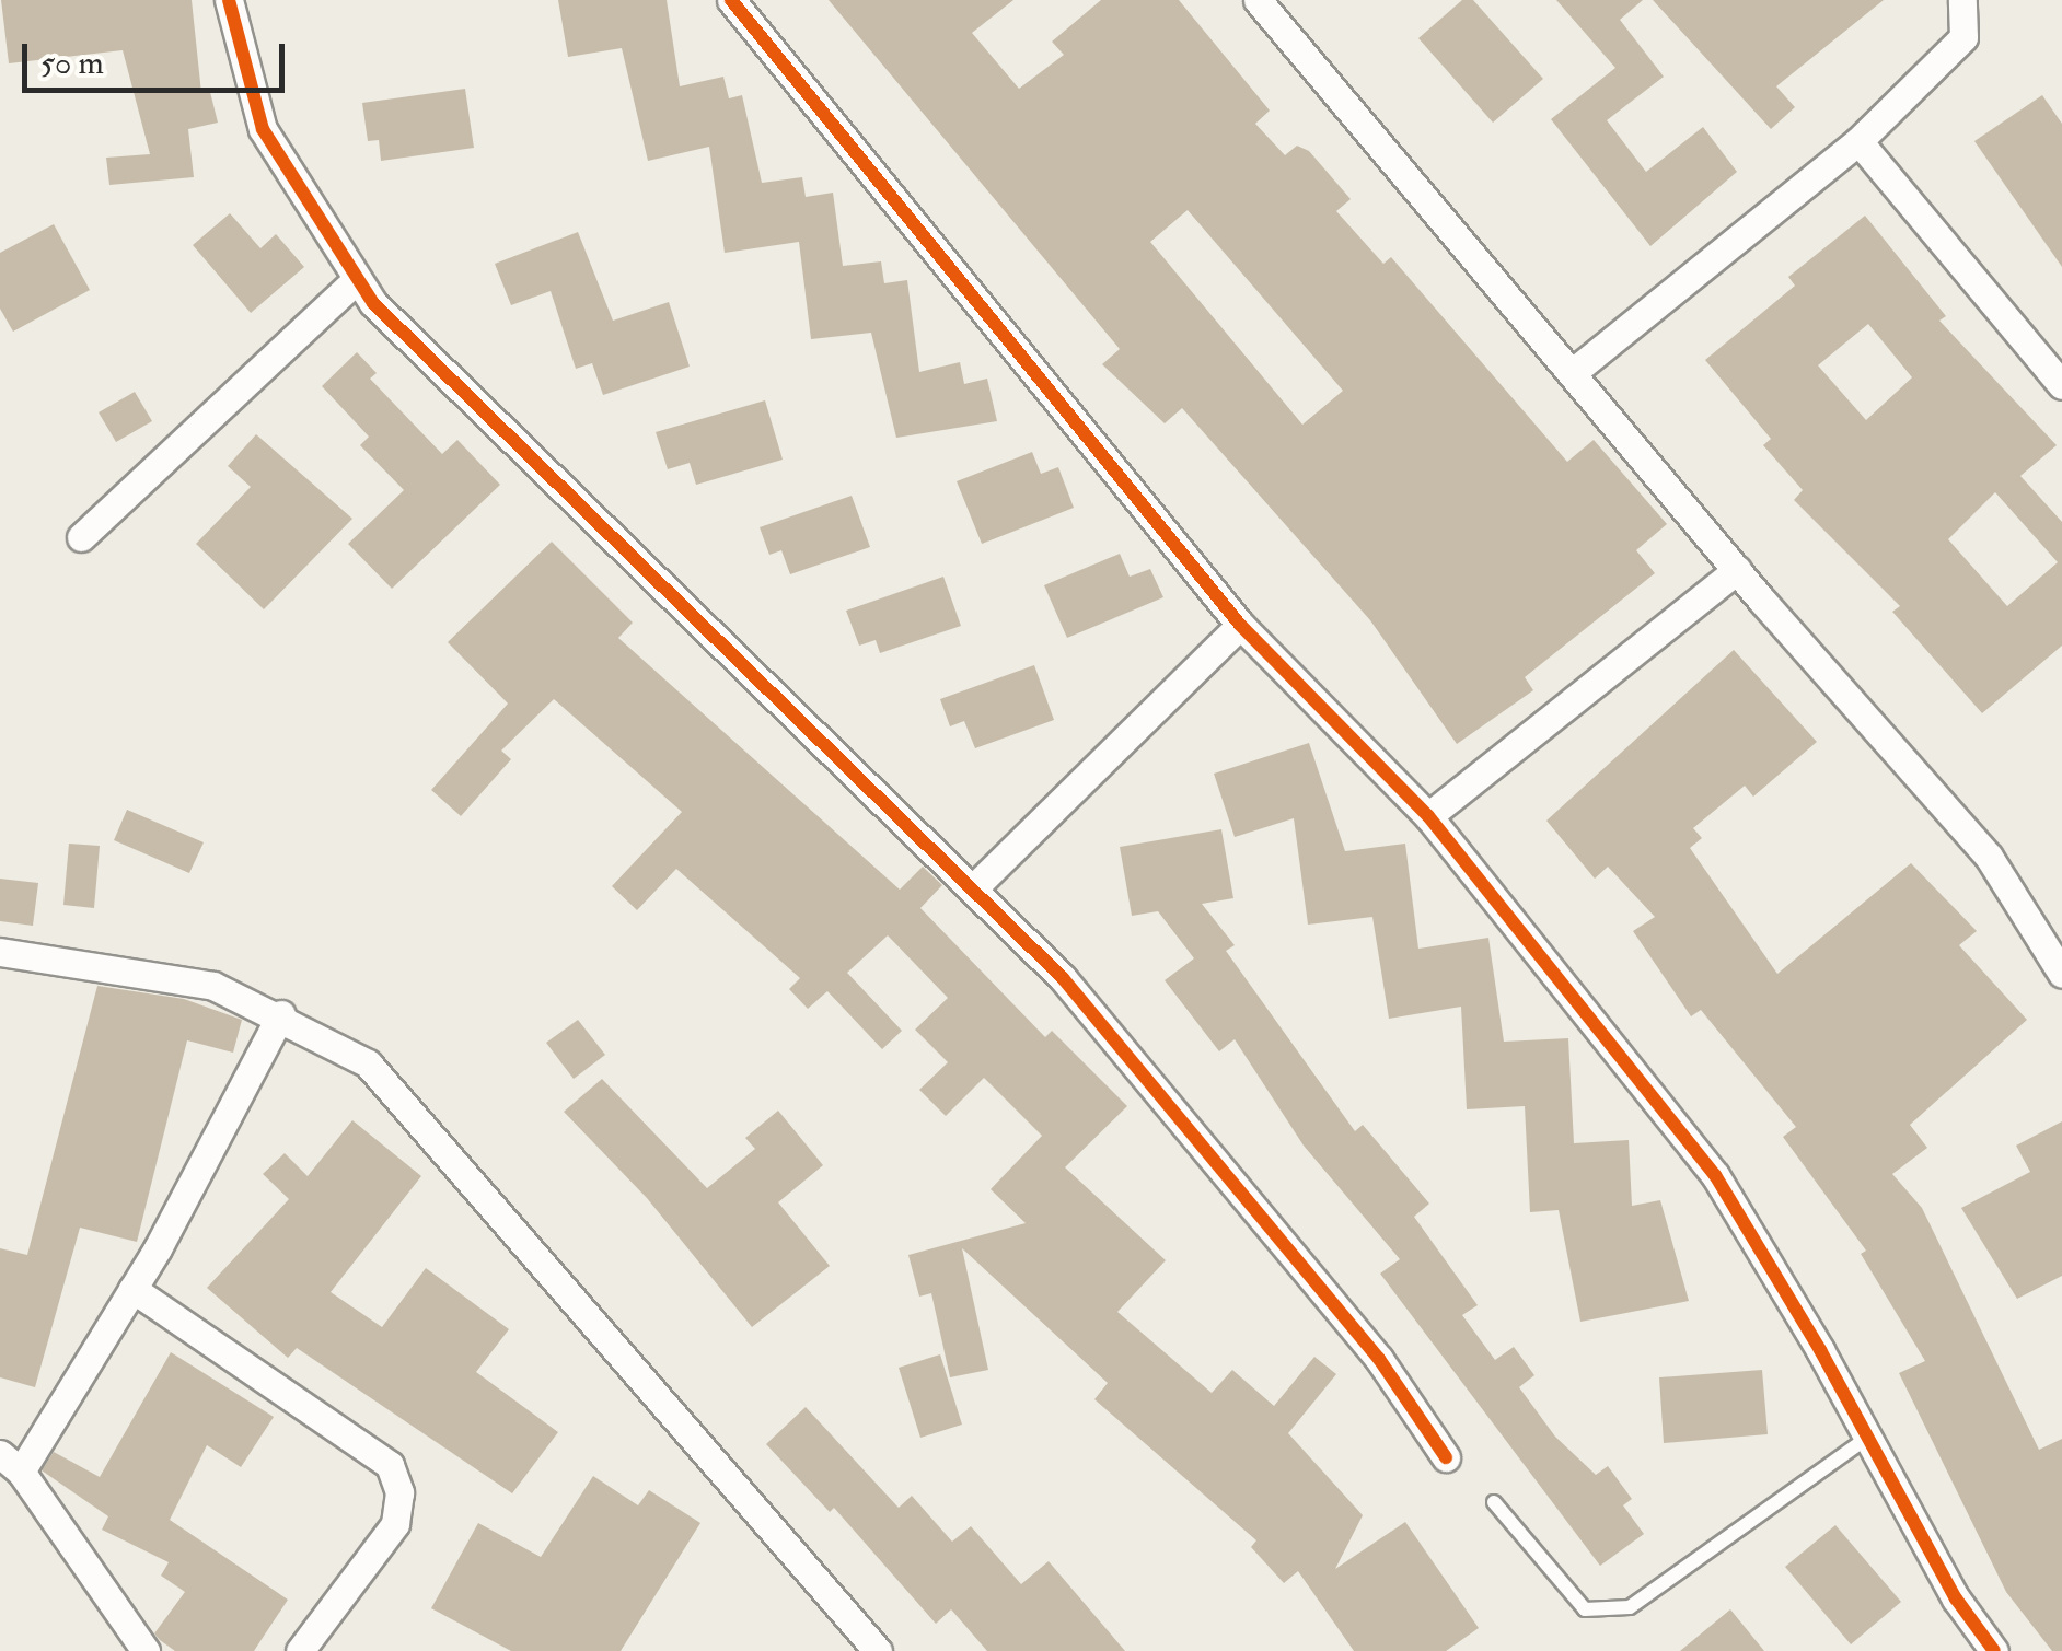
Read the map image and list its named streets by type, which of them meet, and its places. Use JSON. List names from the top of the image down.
{
  "scale_bar": "50 m"
}
